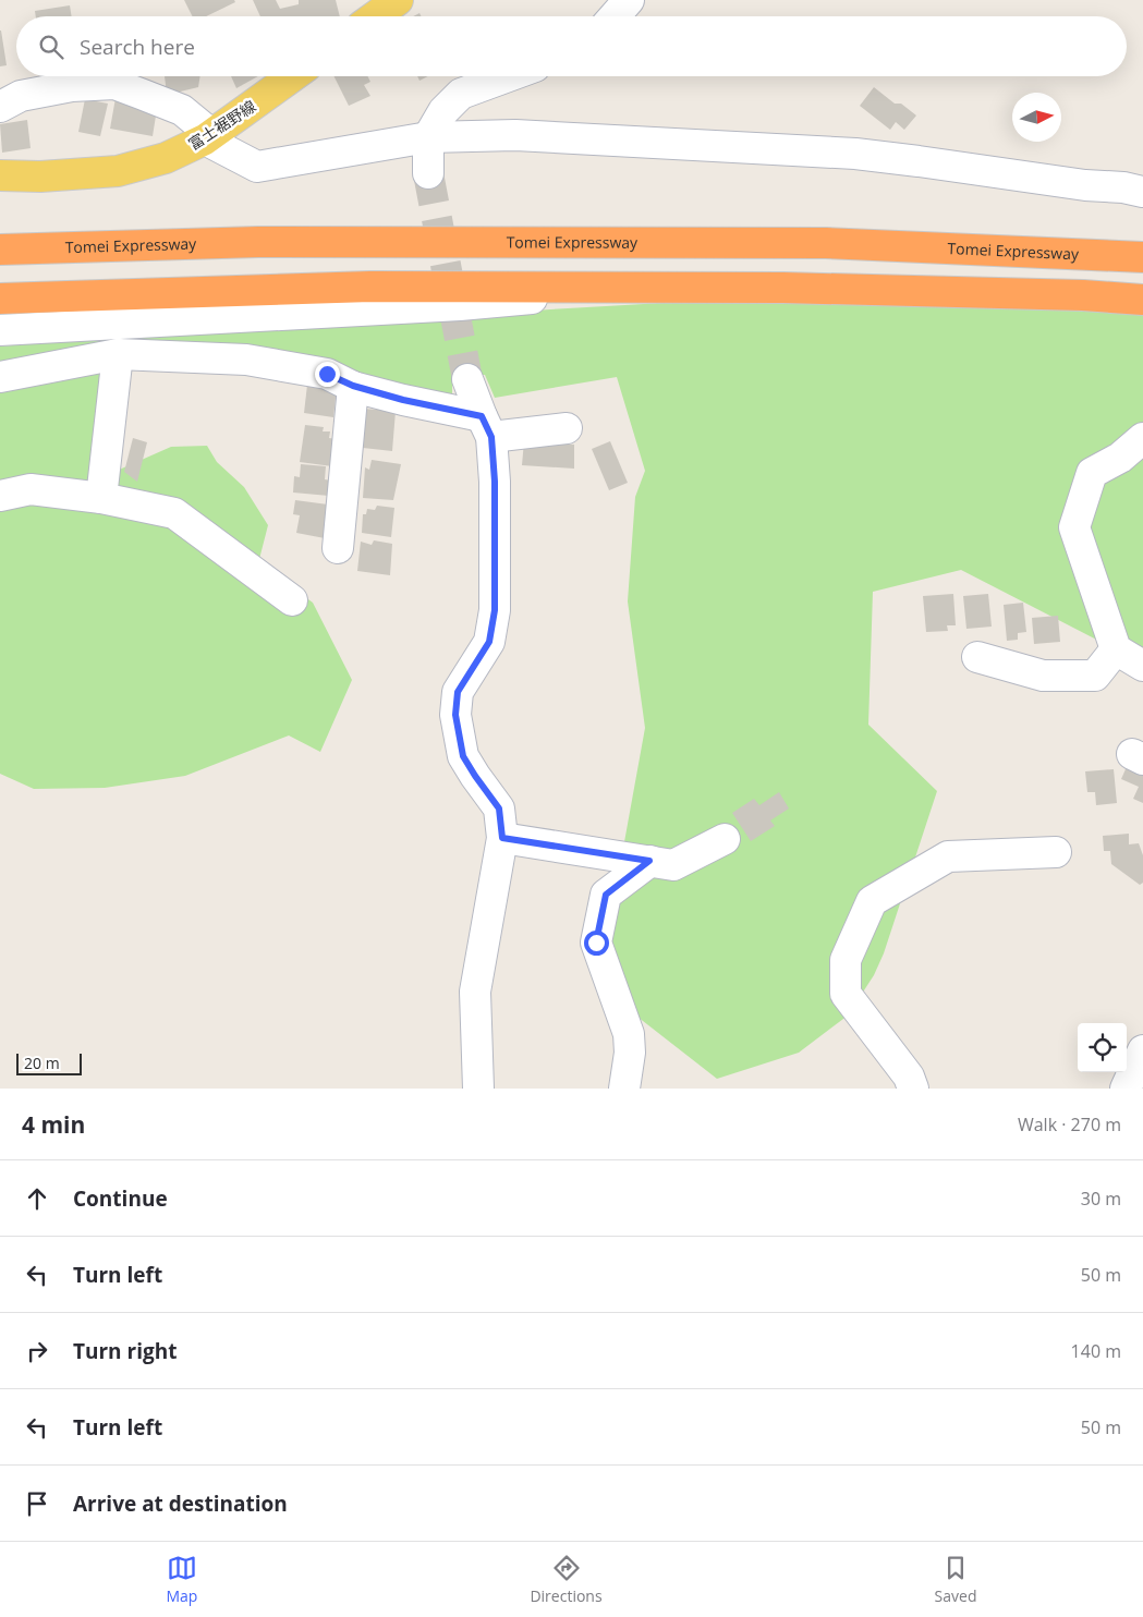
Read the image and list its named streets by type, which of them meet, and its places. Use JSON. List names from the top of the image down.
{
  "streets": {
    "highway": ["Tomei Expressway"],
    "main road": ["富士裾野線"]
  },
  "scale_bar": "20 m",
  "north": "right",
  "page": {
    "search": "Search here",
    "scale": "20 m",
    "heading": ["4 min", "Walk · 270 m"],
    "list": [
      ["Continue", "30 m"],
      ["Turn left", "50 m"],
      ["Turn right", "140 m"],
      ["Turn left", "50 m"],
      "Arrive at destination"
    ],
    "nav": ["Map", "Directions", "Saved"]
  }
}
